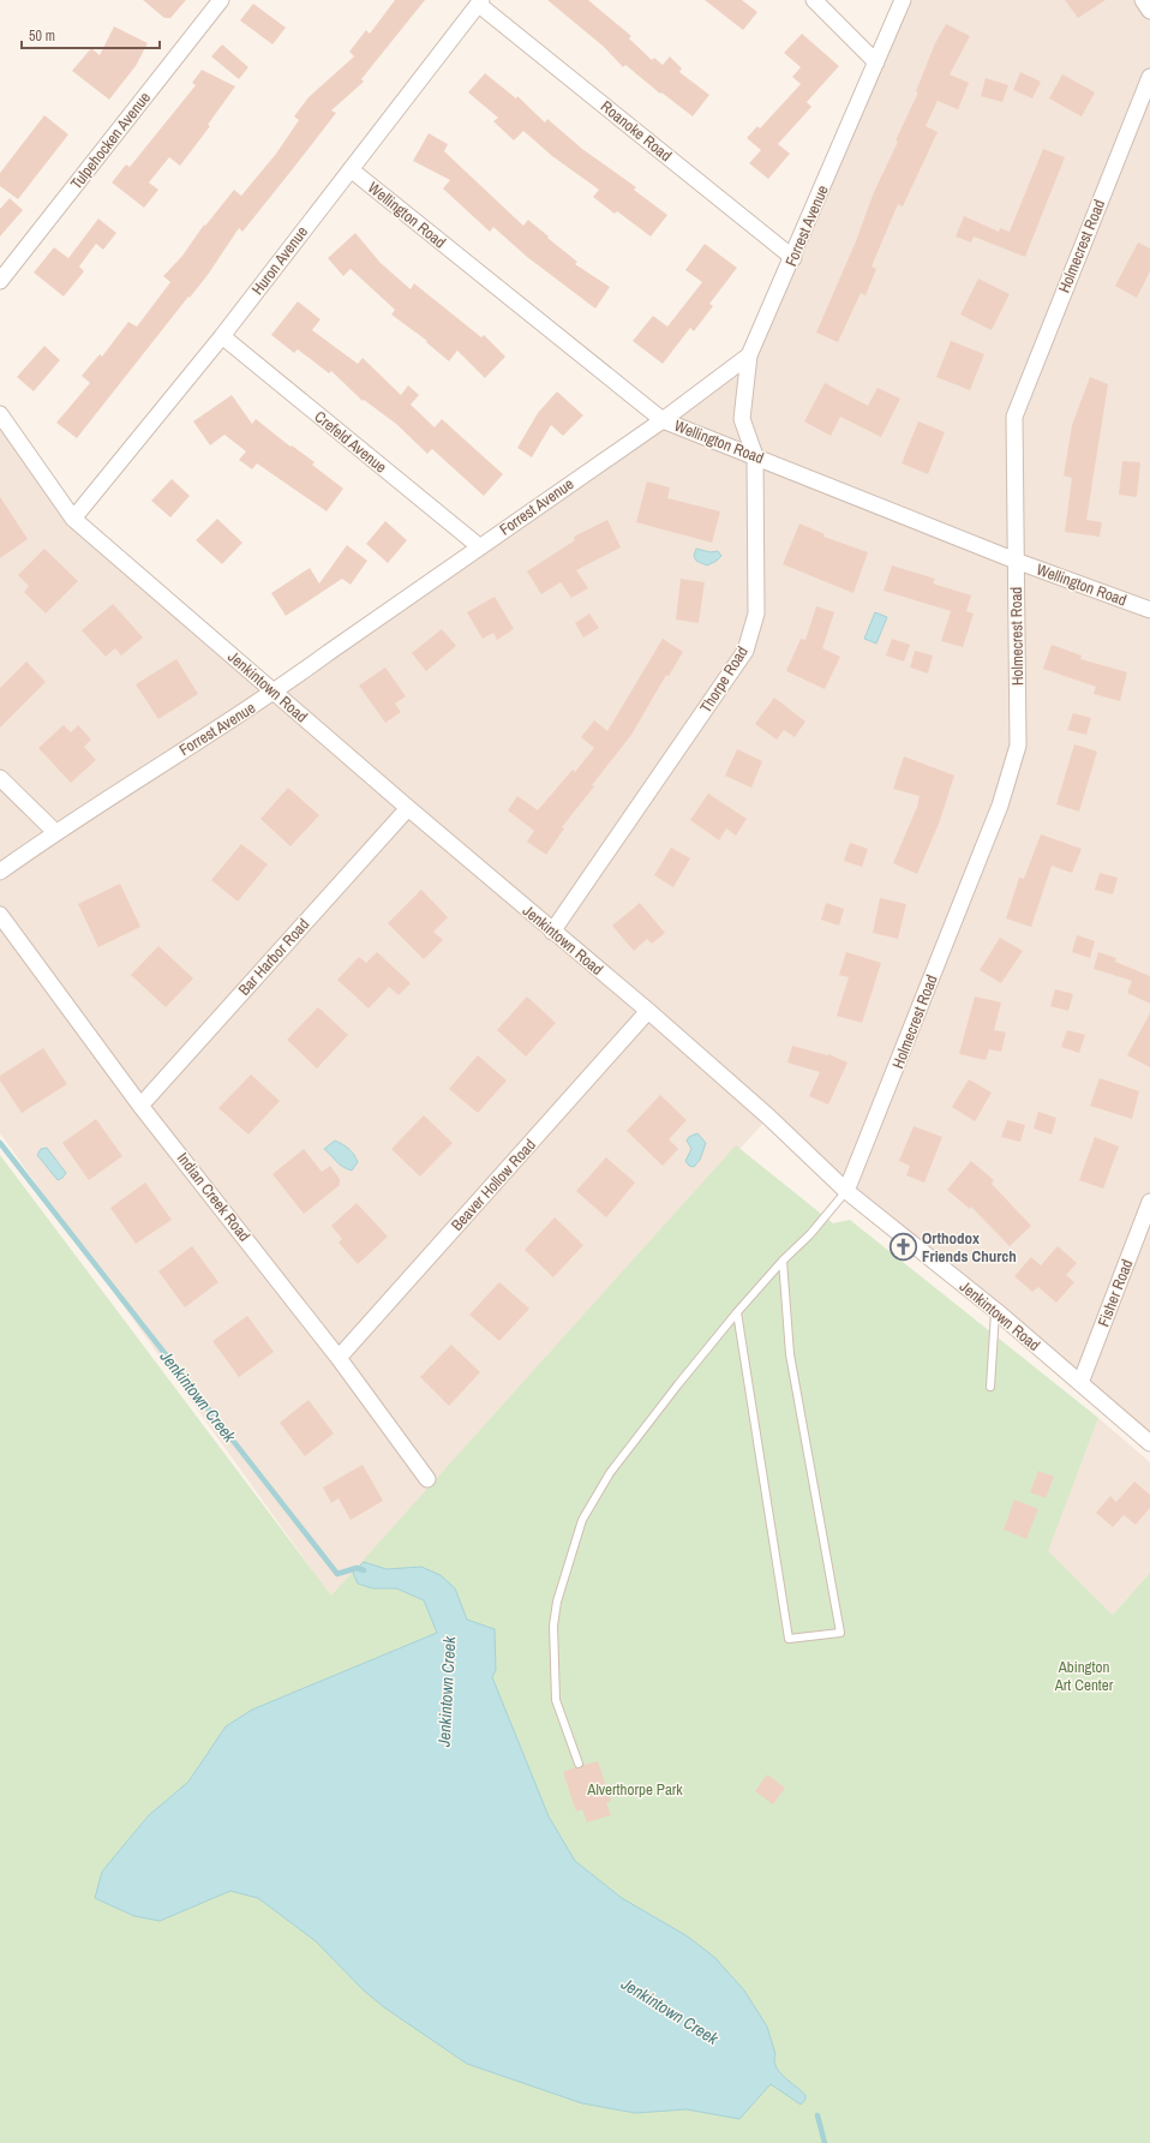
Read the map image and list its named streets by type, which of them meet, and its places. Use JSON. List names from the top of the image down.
{
  "streets": {
    "street": [
      "Roanoke Road",
      "Tulpehocken Avenue",
      "Wellington Road",
      "Forrest Avenue",
      "Holmecrest Road",
      "Huron Avenue",
      "Crefeld Avenue",
      "Thorpe Road",
      "Jenkintown Road",
      "Bar Harbor Road",
      "Beaver Hollow Road",
      "Indian Creek Road",
      "Fisher Road"
    ]
  },
  "crossings": [
    ["Roanoke Road", "Forrest Avenue"],
    ["Roanoke Road", "Huron Avenue"],
    ["Wellington Road", "Forrest Avenue"],
    ["Wellington Road", "Holmecrest Road"],
    ["Wellington Road", "Huron Avenue"],
    ["Wellington Road", "Thorpe Road"],
    ["Forrest Avenue", "Crefeld Avenue"],
    ["Forrest Avenue", "Thorpe Road"],
    ["Forrest Avenue", "Jenkintown Road"],
    ["Holmecrest Road", "Jenkintown Road"],
    ["Huron Avenue", "Crefeld Avenue"],
    ["Huron Avenue", "Jenkintown Road"],
    ["Thorpe Road", "Jenkintown Road"],
    ["Jenkintown Road", "Bar Harbor Road"],
    ["Jenkintown Road", "Beaver Hollow Road"],
    ["Jenkintown Road", "Fisher Road"],
    ["Bar Harbor Road", "Indian Creek Road"],
    ["Beaver Hollow Road", "Indian Creek Road"]
  ],
  "water": ["Jenkintown Creek"],
  "parks": ["Abington Art Center", "Alverthorpe Park"],
  "places": {
    "church": ["Orthodox Friends Church"]
  },
  "scale_bar": "50 m"
}
